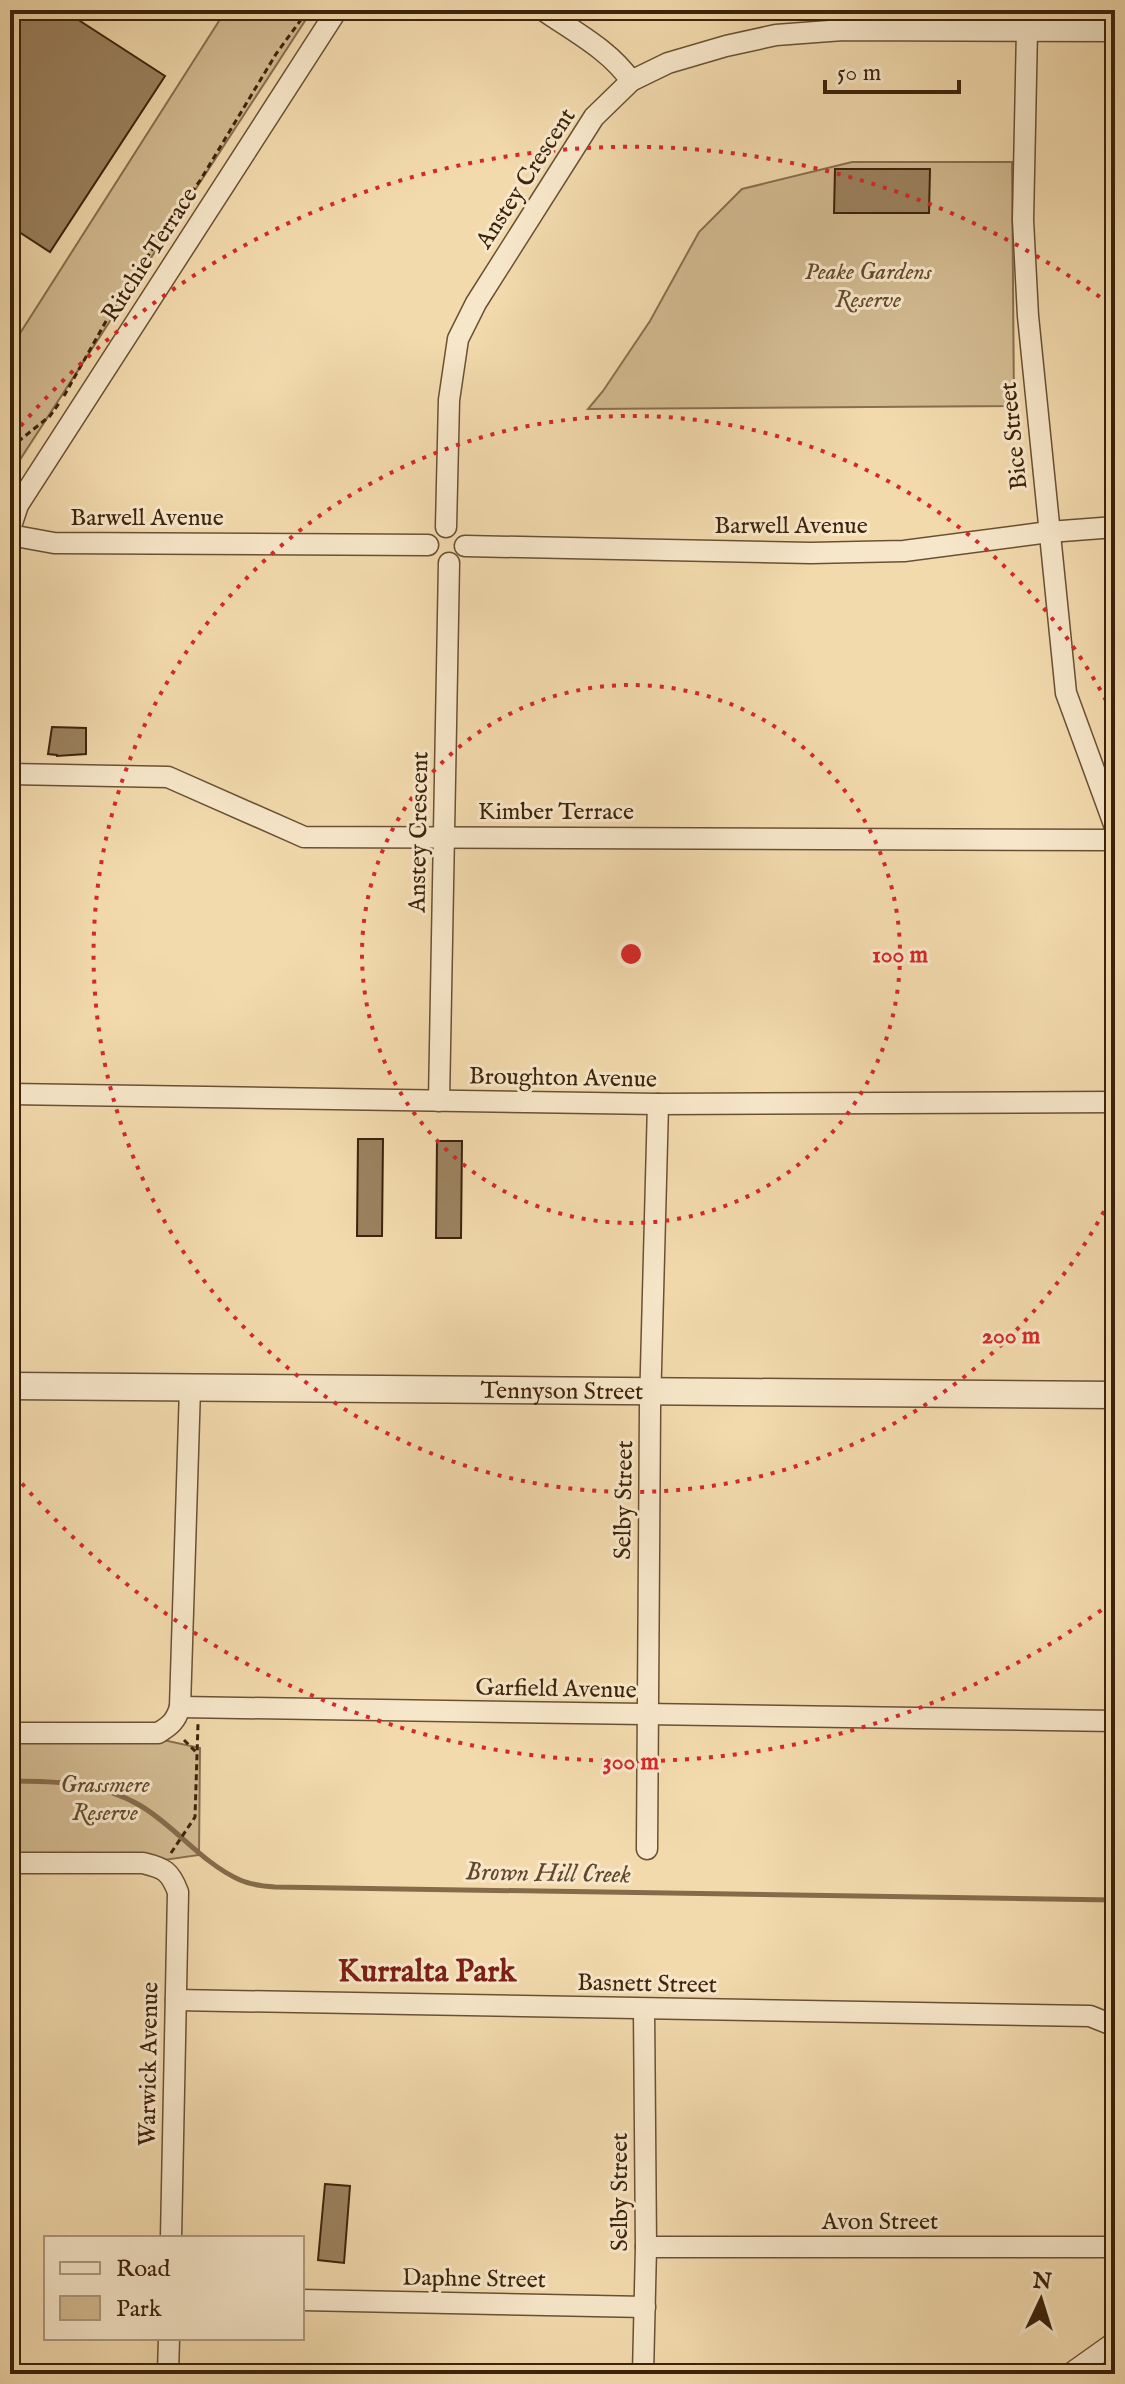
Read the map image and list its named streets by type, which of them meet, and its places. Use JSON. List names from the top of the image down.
{
  "streets": {
    "street": [
      "Anstey Crescent",
      "Ritchie Terrace",
      "Bice Street",
      "Barwell Avenue",
      "Kimber Terrace",
      "Broughton Avenue",
      "Tennyson Street",
      "Selby Street",
      "Garfield Avenue",
      "Basnett Street",
      "Warwick Avenue",
      "Avon Street",
      "Daphne Street"
    ]
  },
  "crossings": [
    ["Anstey Crescent", "Bice Street"],
    ["Anstey Crescent", "Barwell Avenue"],
    ["Anstey Crescent", "Kimber Terrace"],
    ["Anstey Crescent", "Broughton Avenue"],
    ["Bice Street", "Barwell Avenue"],
    ["Broughton Avenue", "Selby Street"],
    ["Tennyson Street", "Selby Street"],
    ["Selby Street", "Garfield Avenue"],
    ["Selby Street", "Basnett Street"],
    ["Selby Street", "Avon Street"],
    ["Selby Street", "Daphne Street"],
    ["Basnett Street", "Warwick Avenue"]
  ],
  "districts": ["Kurralta Park"],
  "water": ["Brown Hill Creek"],
  "parks": ["Peake Gardens Reserve", "Grassmere Reserve"],
  "legend": ["Road", "Park"],
  "scale_bar": "50 m",
  "north": "top",
  "rings": ["100 m", "200 m", "300 m"]
}
